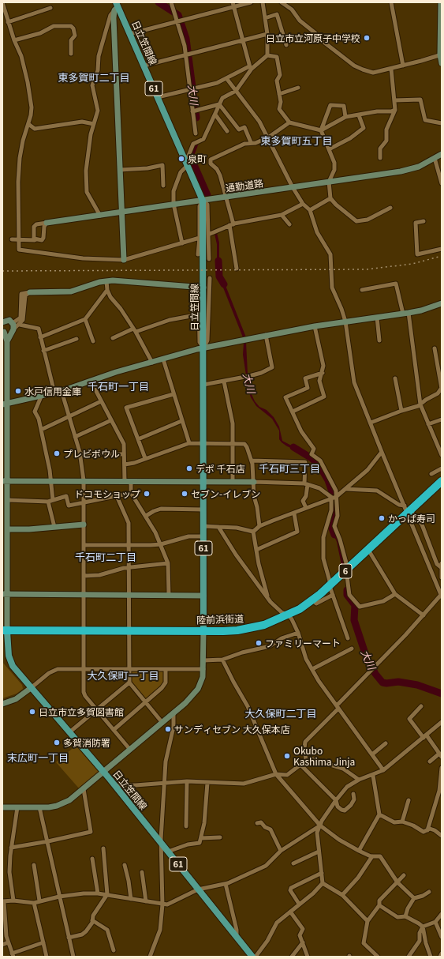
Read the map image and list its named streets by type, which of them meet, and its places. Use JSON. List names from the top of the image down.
{
  "streets": {
    "highway": ["6", "陸前浜街道"],
    "main road": ["日立笠間線", "61"],
    "street": ["通勤道路"]
  },
  "crossings": [
    ["日立笠間線", "通勤道路"],
    ["日立笠間線", "陸前浜街道"]
  ],
  "districts": [
    "東多賀町二丁目",
    "東多賀町五丁目",
    "千石町一丁目",
    "千石町三丁目",
    "千石町二丁目",
    "大久保町一丁目",
    "大久保町二丁目",
    "末広町一丁目"
  ],
  "water": ["大川"],
  "places": [
    "日立市立河原子中学校",
    "泉町",
    "水戸信用金庫",
    "プレビボウル",
    "デポ 千石店",
    "ドコモショップ",
    "セブン-イレブン",
    "かっぱ寿司",
    "ファミリーマート",
    "日立市立多賀図書館",
    "サンディセブン 大久保本店",
    "多賀消防署",
    "Okubo Kashima Jinja"
  ]
}
